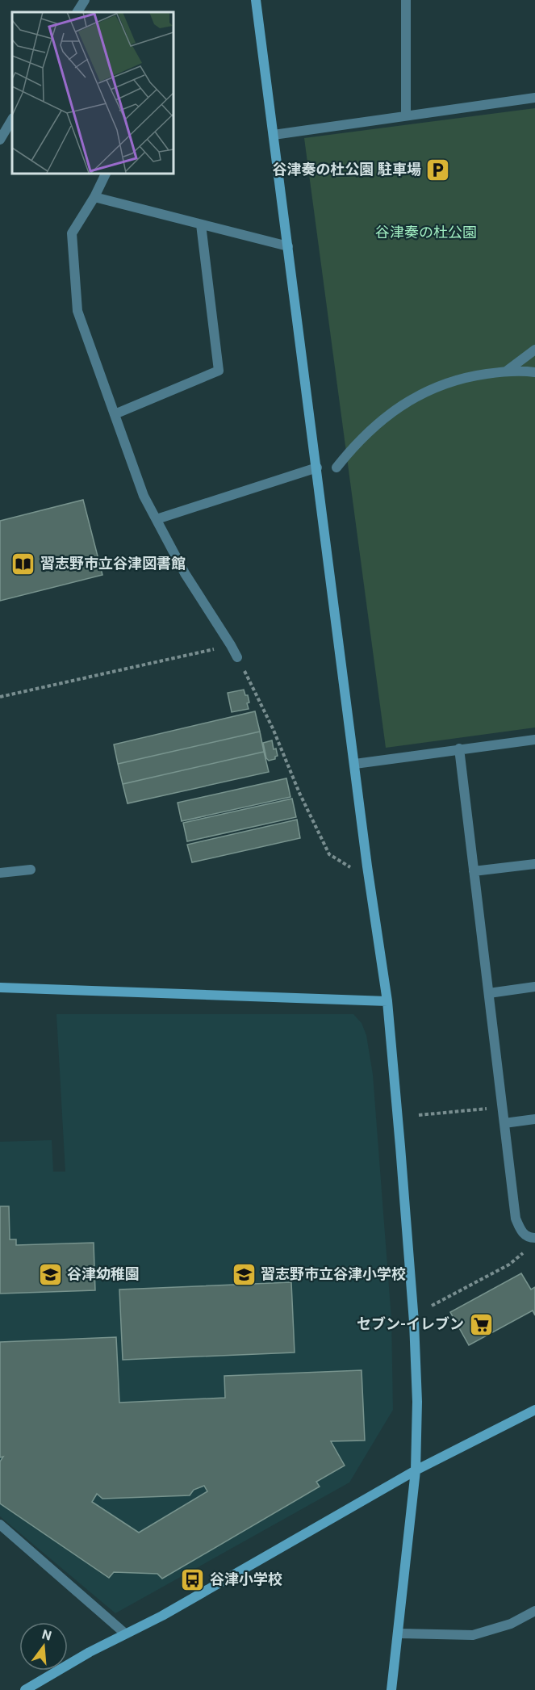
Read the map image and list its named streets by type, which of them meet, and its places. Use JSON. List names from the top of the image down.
{
  "parks": ["谷津奏の杜公園"],
  "places": {
    "parking": ["谷津奏の杜公園 駐車場"],
    "library": ["習志野市立谷津図書館"],
    "school or university": ["谷津幼稚園", "習志野市立谷津小学校"],
    "supermarket": ["セブン-イレブン"],
    "bus stop": ["谷津小学校"]
  },
  "north": "top"
}
